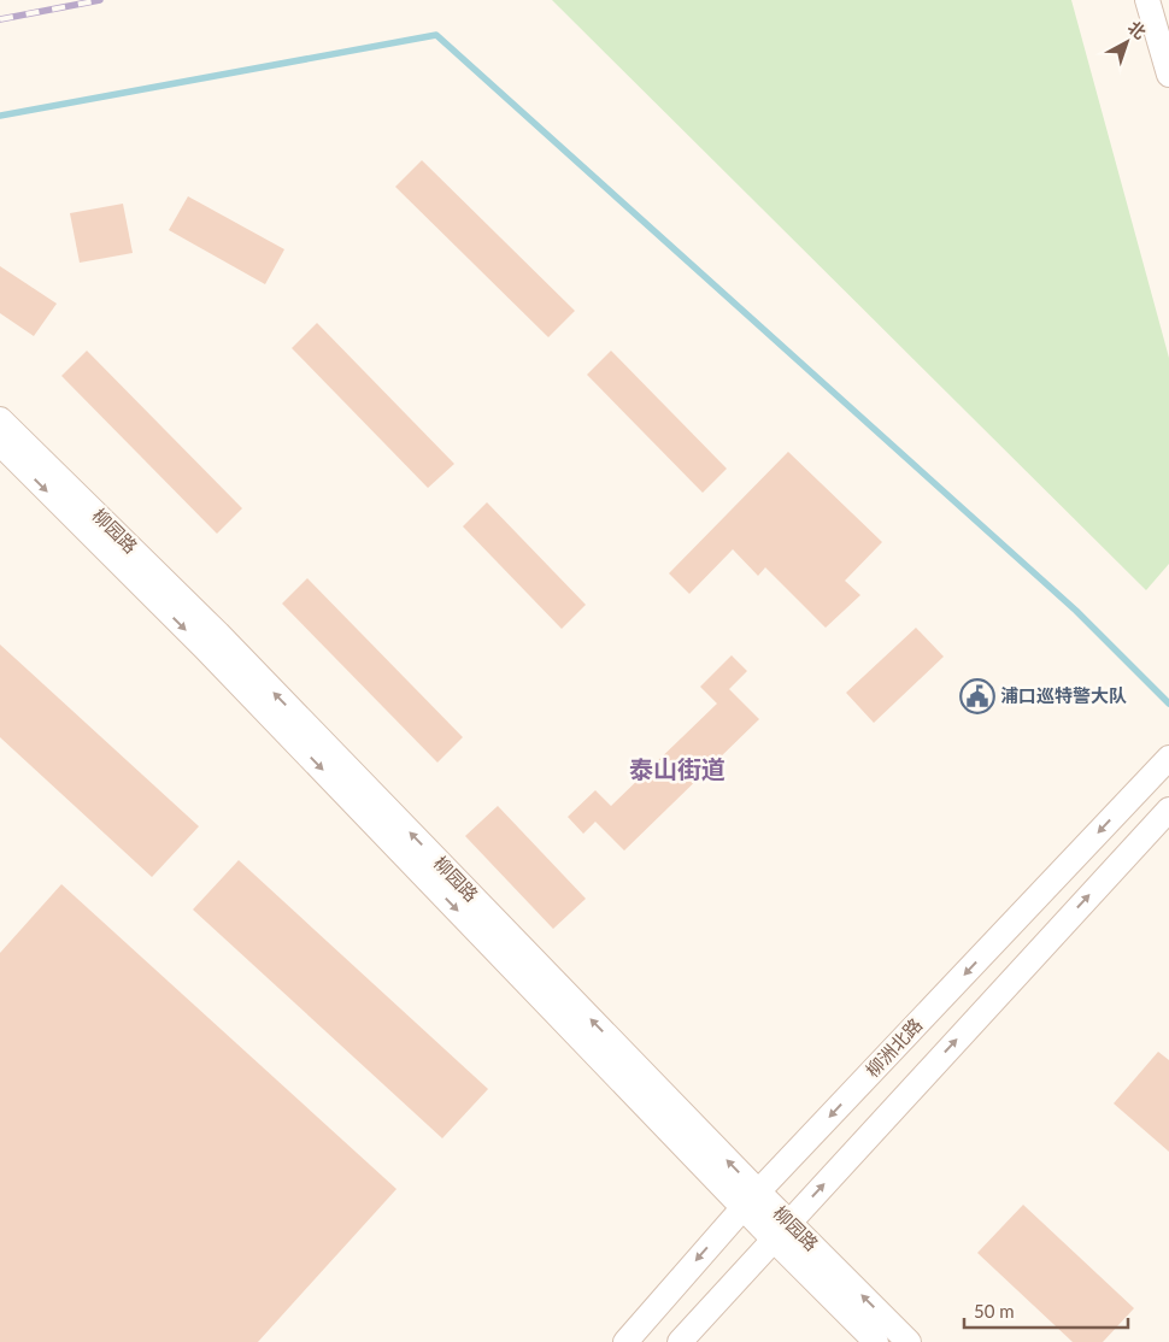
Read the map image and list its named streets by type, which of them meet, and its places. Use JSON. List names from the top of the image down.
{
  "streets": {
    "street": ["柳园路", "柳洲北路"]
  },
  "crossings": [
    ["柳园路", "柳洲北路"]
  ],
  "districts": ["泰山街道"],
  "places": {
    "public building": ["浦口巡特警大队"]
  },
  "scale_bar": "50 m",
  "north": "top right"
}
